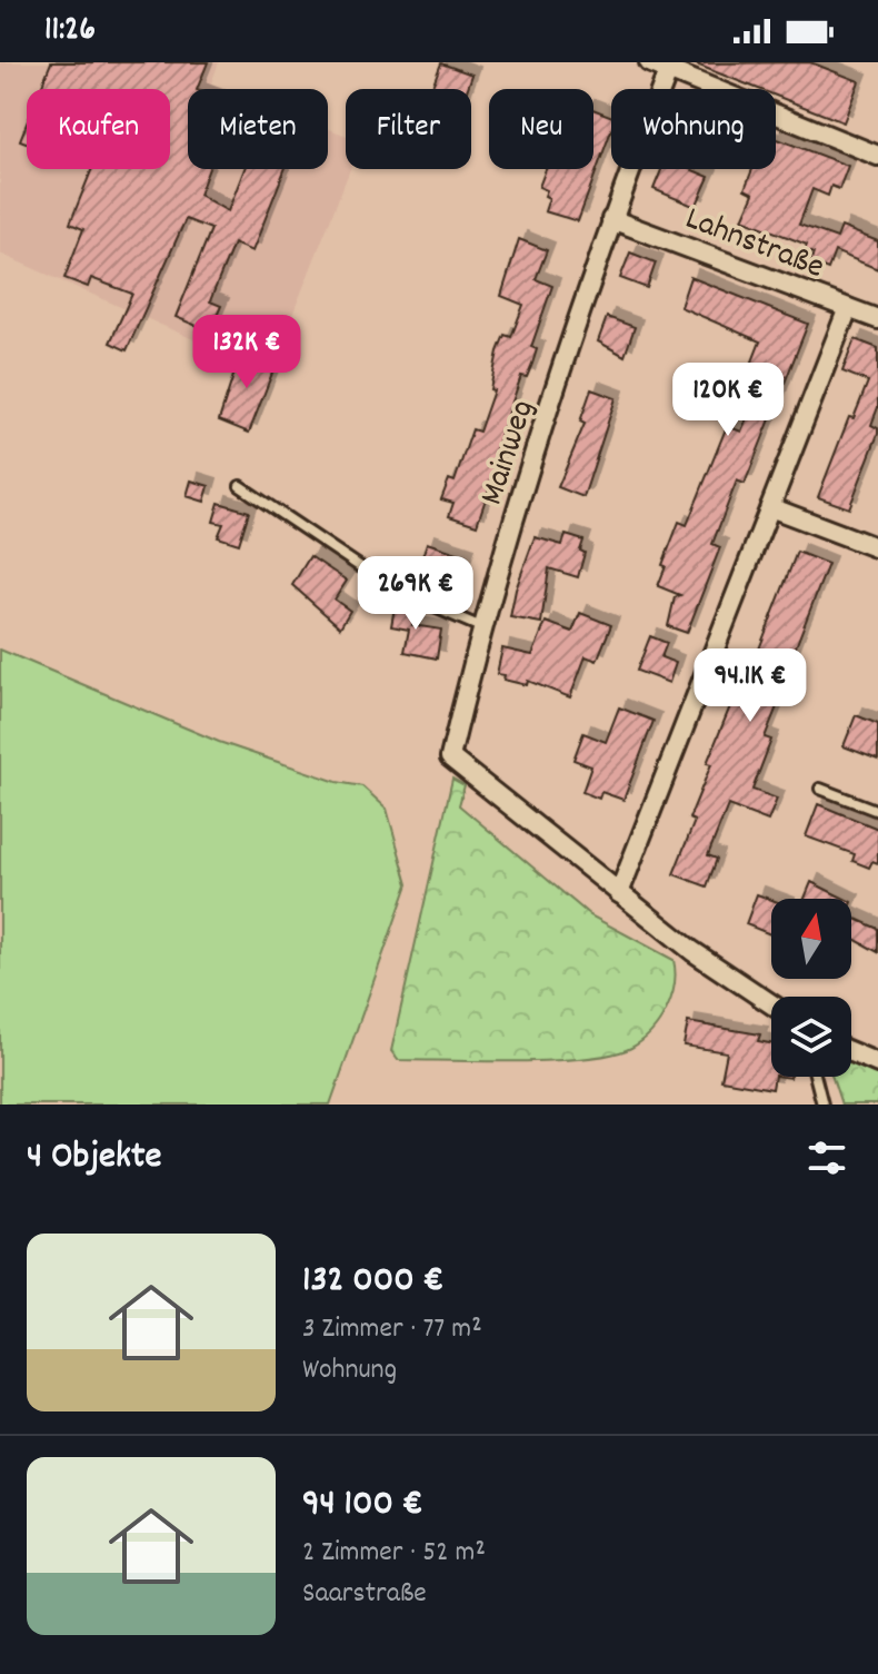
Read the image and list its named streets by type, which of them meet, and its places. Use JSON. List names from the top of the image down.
{
  "streets": {
    "street": ["Lahnstraße", "Mainweg"]
  },
  "crossings": [
    ["Lahnstraße", "Mainweg"]
  ],
  "north": "top",
  "page": {
    "status": "11:26",
    "chip": [
      "Kaufen",
      "Mieten",
      "Filter",
      "Neu",
      "Wohnung"
    ],
    "price": [
      "132K €",
      "120K €",
      "269K €",
      "94.1K €"
    ],
    "heading": "4 Objekte",
    "list": [
      {
        "name": "132 000 €",
        "note": "3 Zimmer · 77 m² · Wohnung"
      },
      {
        "name": "94 100 €",
        "note": "2 Zimmer · 52 m² · Saarstraße"
      }
    ]
  }
}
